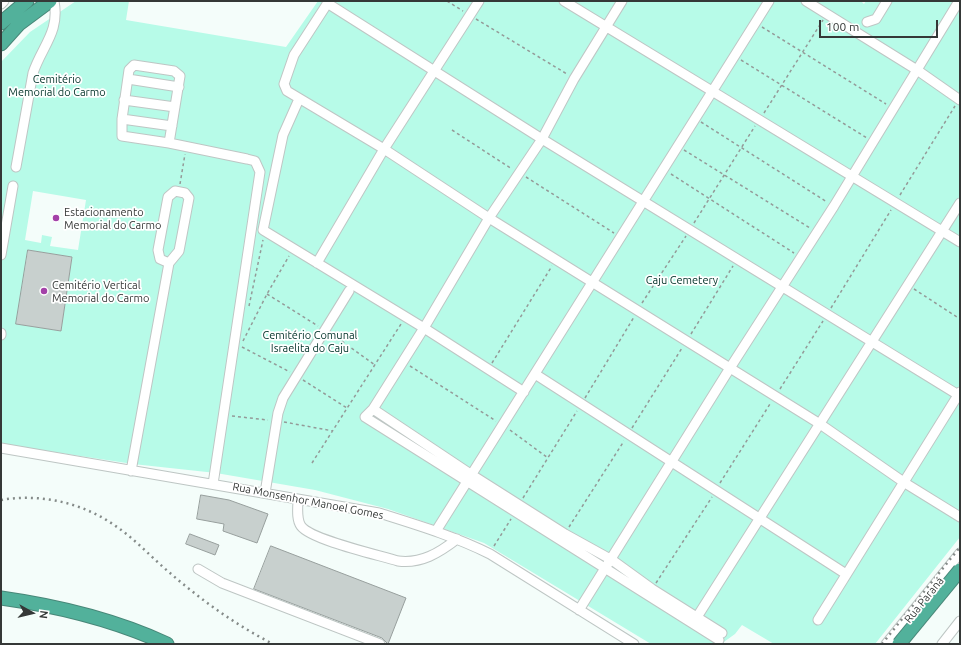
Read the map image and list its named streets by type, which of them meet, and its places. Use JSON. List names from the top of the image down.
{
  "streets": {
    "street": ["Rua Monsenhor Manoel Gomes", "Rua Paraná"]
  },
  "parks": ["Cemitério Memorial do Carmo", "Caju Cemetery", "Cemitério Comunal Israelita do Caju"],
  "places": ["Estacionamento Memorial do Carmo", "Cemitério Vertical Memorial do Carmo"],
  "scale_bar": "100 m",
  "north": "right"
}
